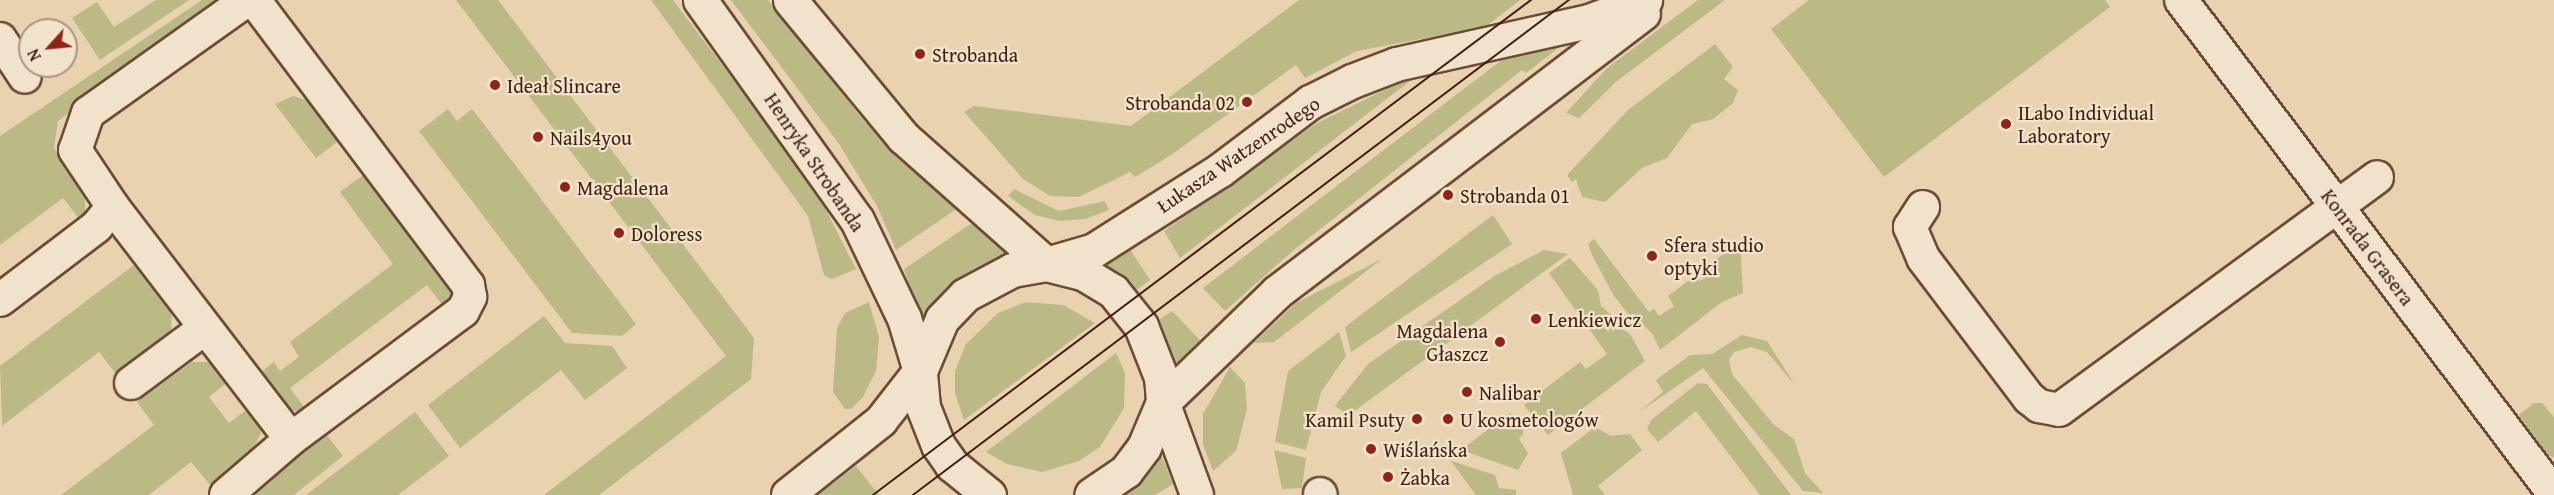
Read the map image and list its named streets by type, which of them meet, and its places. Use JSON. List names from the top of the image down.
{
  "streets": {
    "street": ["Łukasza Watzenrodego", "Henryka Strobanda", "Konrada Grasera"]
  },
  "crossings": [
    ["Łukasza Watzenrodego", "Henryka Strobanda"]
  ],
  "places": [
    "Strobanda",
    "Ideał Slincare",
    "Strobanda 02",
    "ILabo Individual Laboratory",
    "Nails4you",
    "Magdalena",
    "Strobanda 01",
    "Doloress",
    "Sfera studio optyki",
    "Lenkiewicz",
    "Magdalena Głaszcz",
    "Nalibar",
    "Kamil Psuty",
    "U kosmetologów",
    "Wiślańska",
    "Żabka"
  ],
  "north": "bottom left"
}
